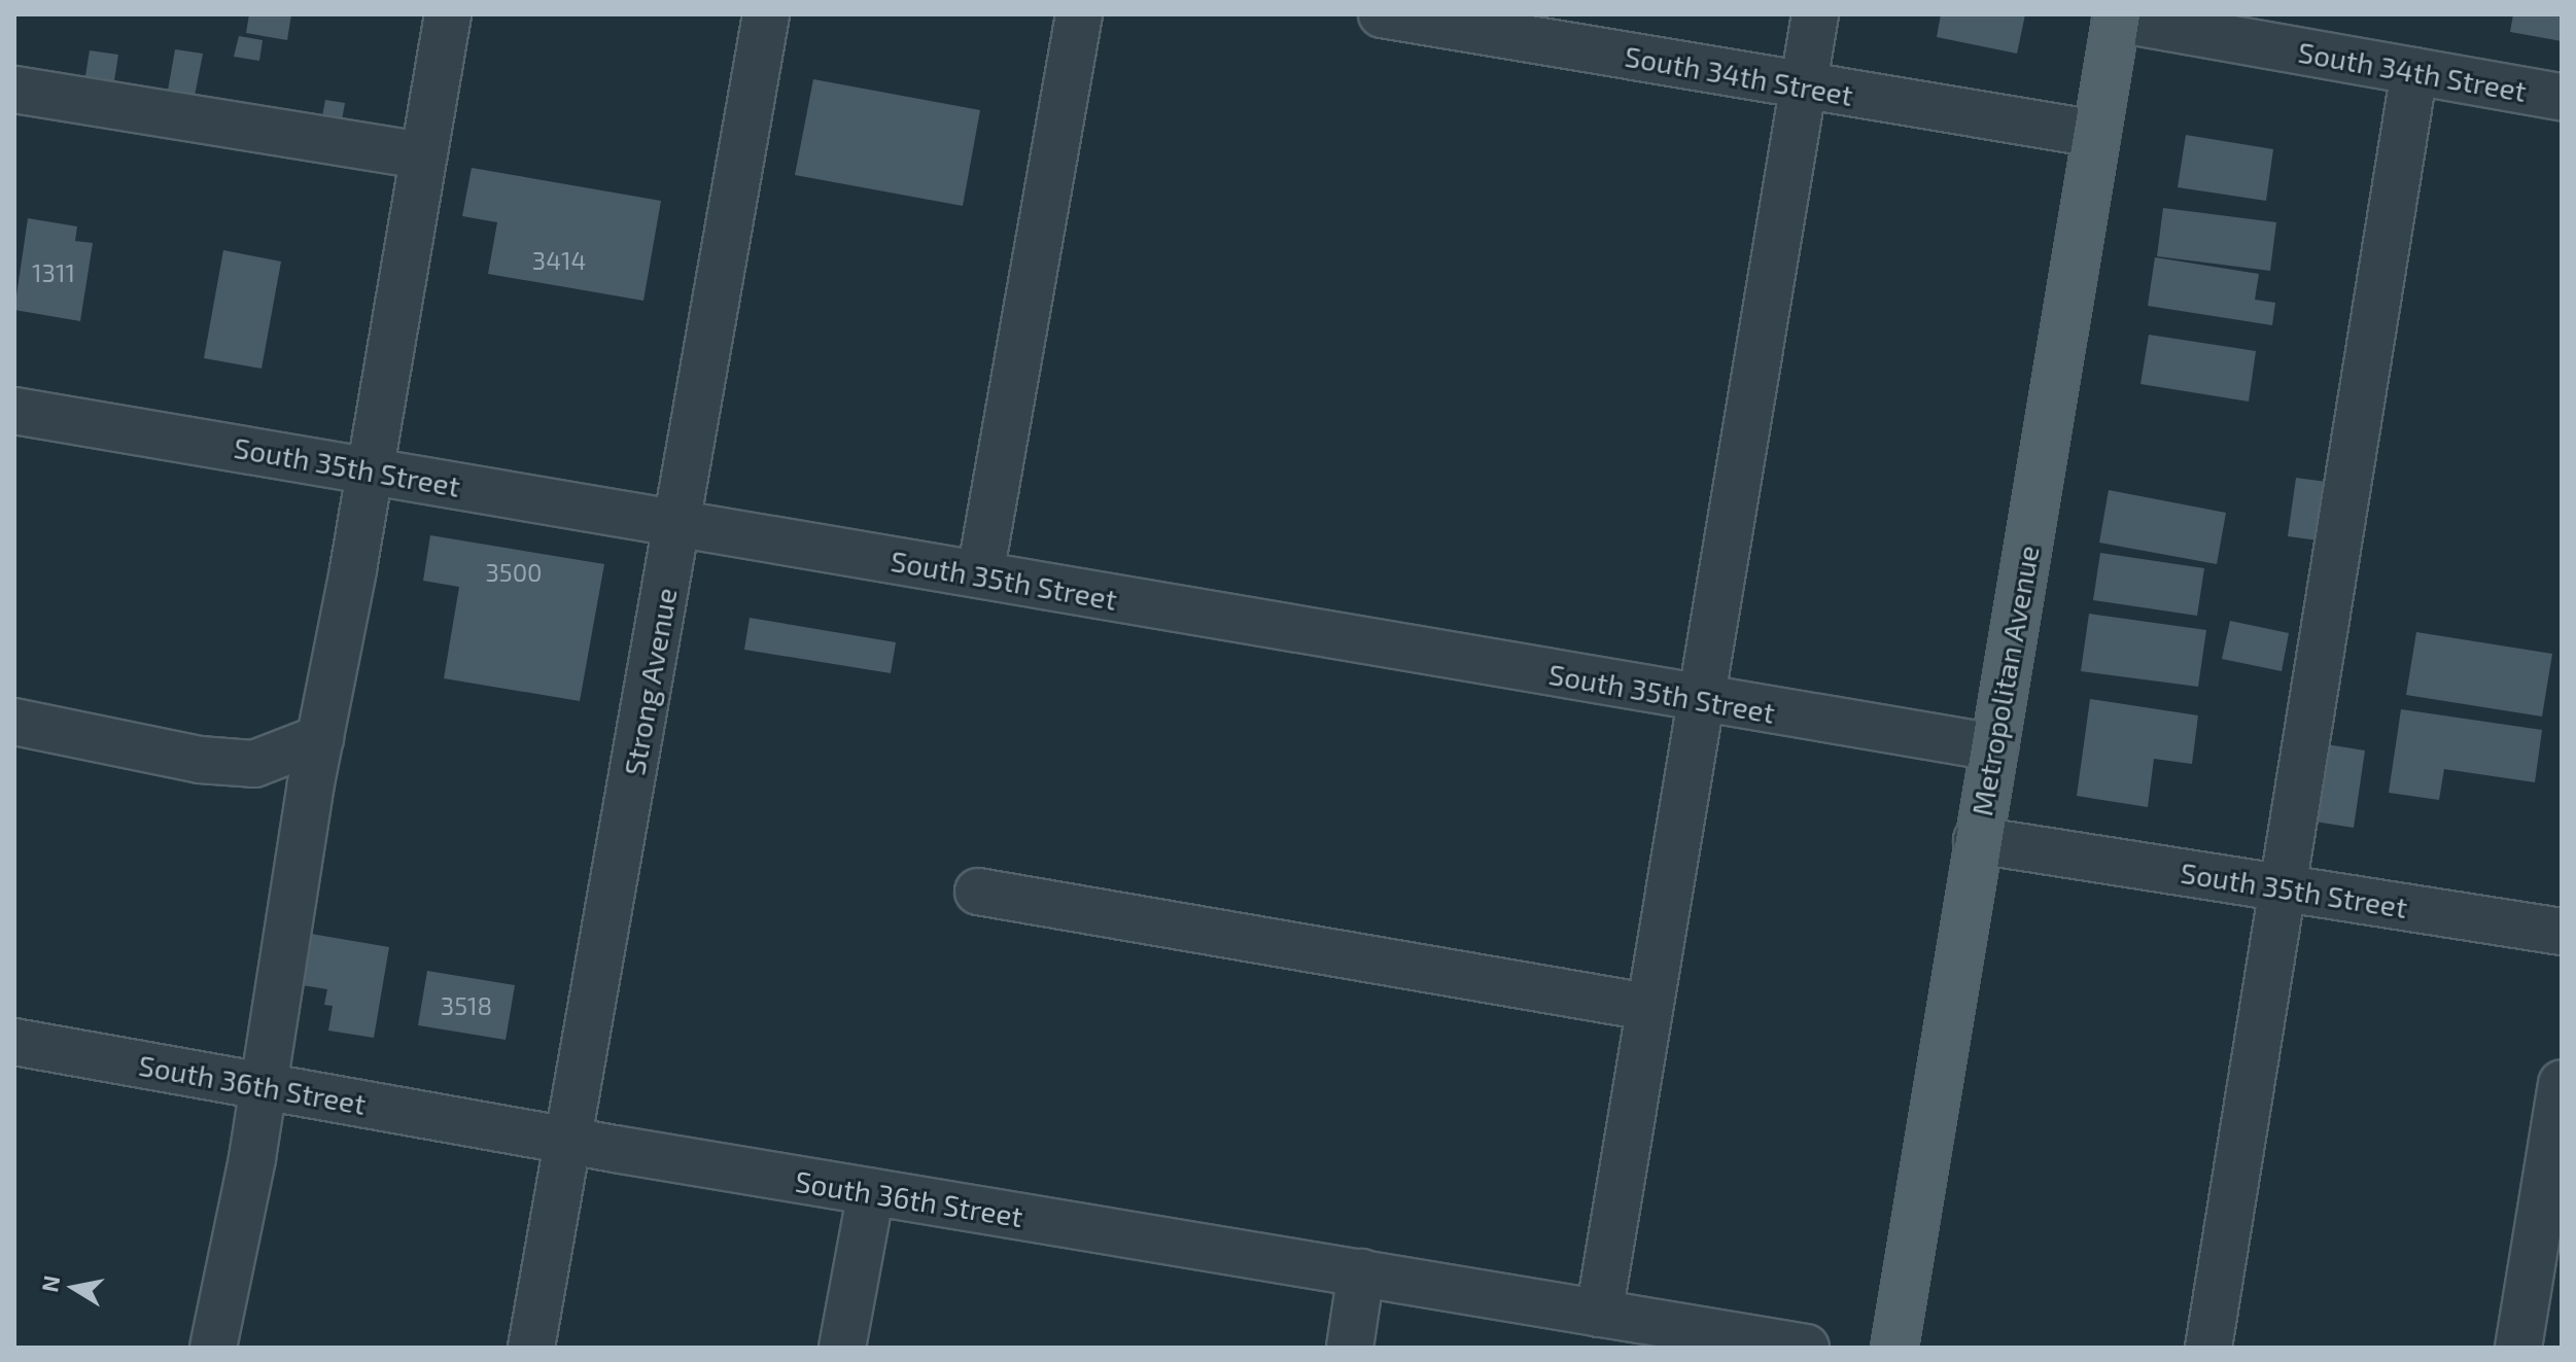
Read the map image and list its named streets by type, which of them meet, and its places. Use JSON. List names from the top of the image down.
{
  "streets": {
    "main road": ["Metropolitan Avenue"],
    "street": [
      "South 34th Street",
      "South 35th Street",
      "Strong Avenue",
      "South 36th Street"
    ]
  },
  "crossings": [
    ["South 34th Street", "Metropolitan Avenue"],
    ["South 35th Street", "Metropolitan Avenue"],
    ["South 35th Street", "Strong Avenue"],
    ["Strong Avenue", "South 36th Street"]
  ],
  "house_numbers": [
    "3414",
    "1311",
    "3500",
    "3518"
  ],
  "north": "left"
}
